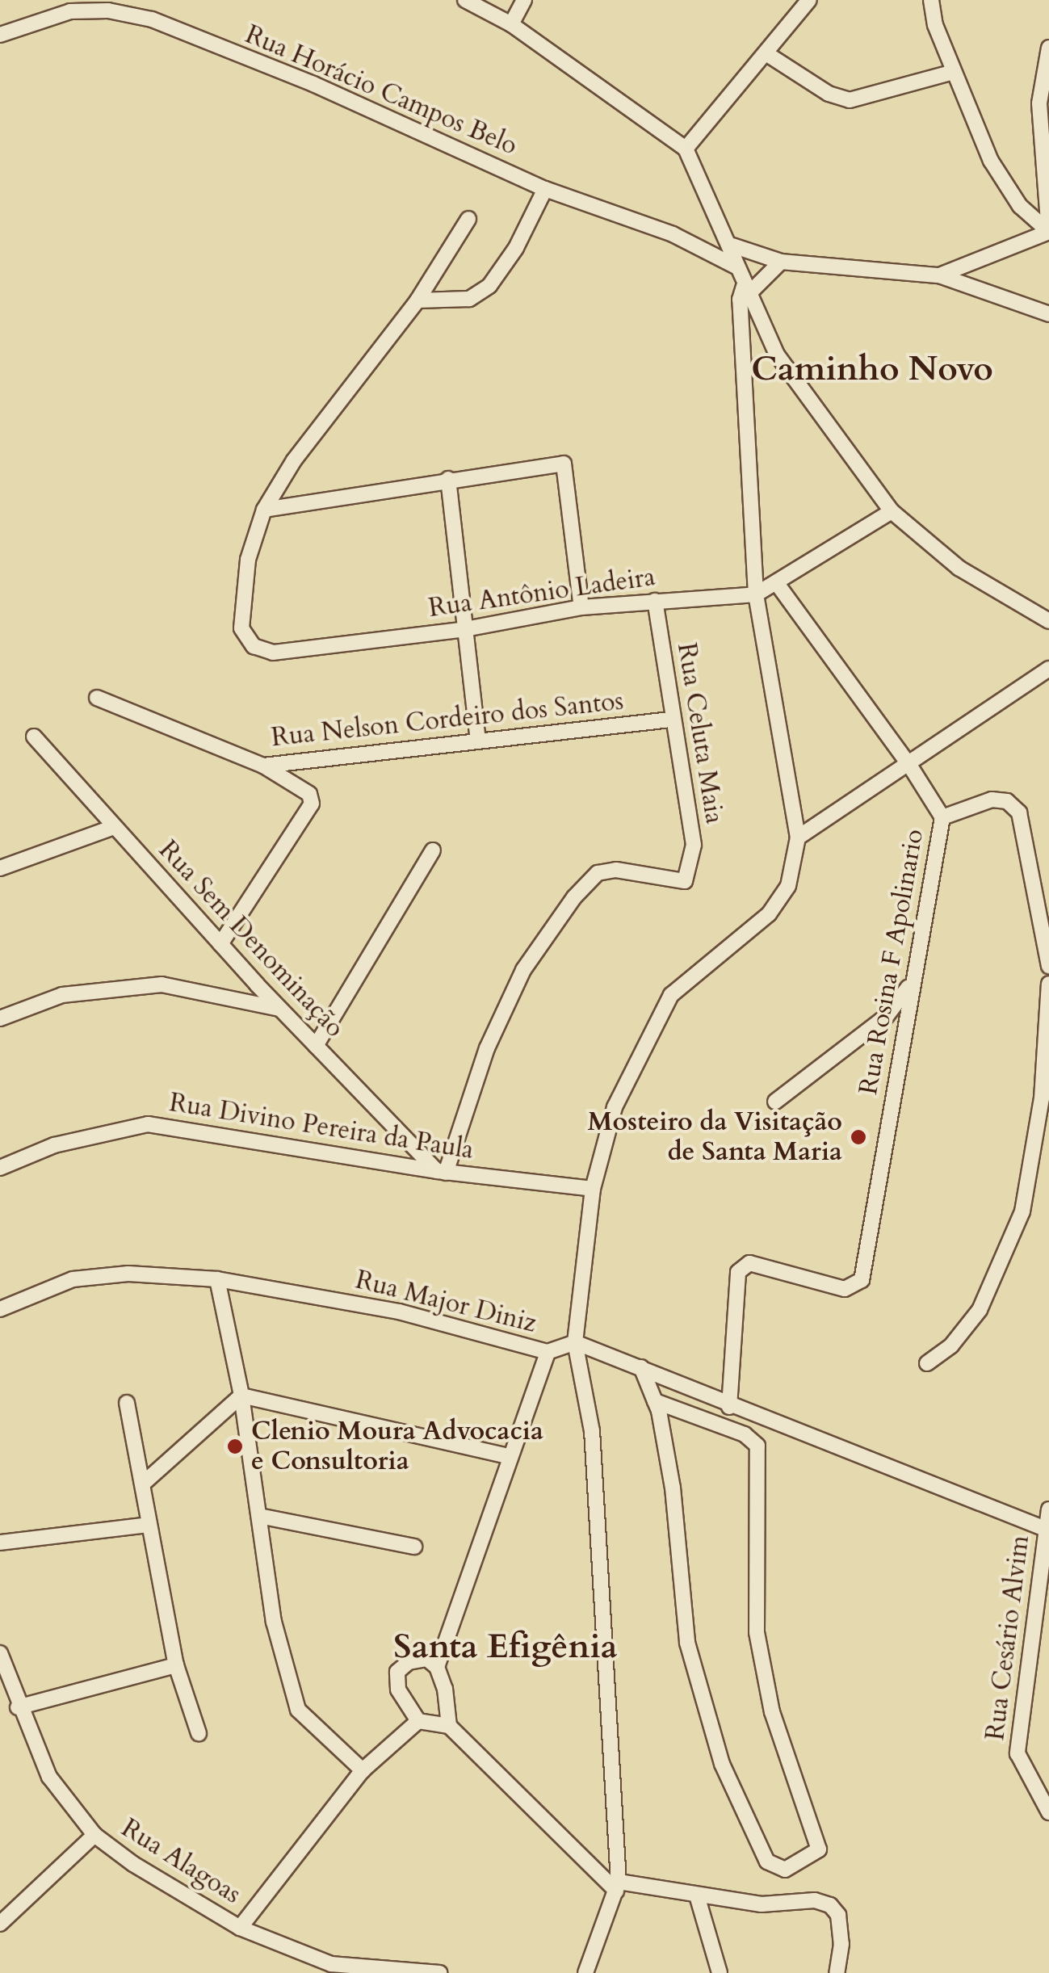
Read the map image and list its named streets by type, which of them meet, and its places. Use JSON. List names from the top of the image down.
{
  "streets": {
    "street": [
      "Rua Horácio Campos Belo",
      "Rua Antônio Ladeira",
      "Rua Nelson Cordeiro dos Santos",
      "Rua Celuta Maia",
      "Rua Sem Denominação",
      "Rua Rosina F Apolinario",
      "Rua Divino Pereira da Paula",
      "Rua Major Diniz",
      "Rua Cesário Alvim",
      "Rua Alagoas"
    ]
  },
  "crossings": [
    ["Rua Antônio Ladeira", "Rua Celuta Maia"],
    ["Rua Nelson Cordeiro dos Santos", "Rua Celuta Maia"],
    ["Rua Celuta Maia", "Rua Sem Denominação"],
    ["Rua Celuta Maia", "Rua Divino Pereira da Paula"],
    ["Rua Sem Denominação", "Rua Divino Pereira da Paula"]
  ],
  "districts": ["Caminho Novo", "Santa Efigênia"],
  "places": ["Mosteiro da Visitação de Santa Maria", "Clenio Moura Advocacia e Consultoria"]
}
